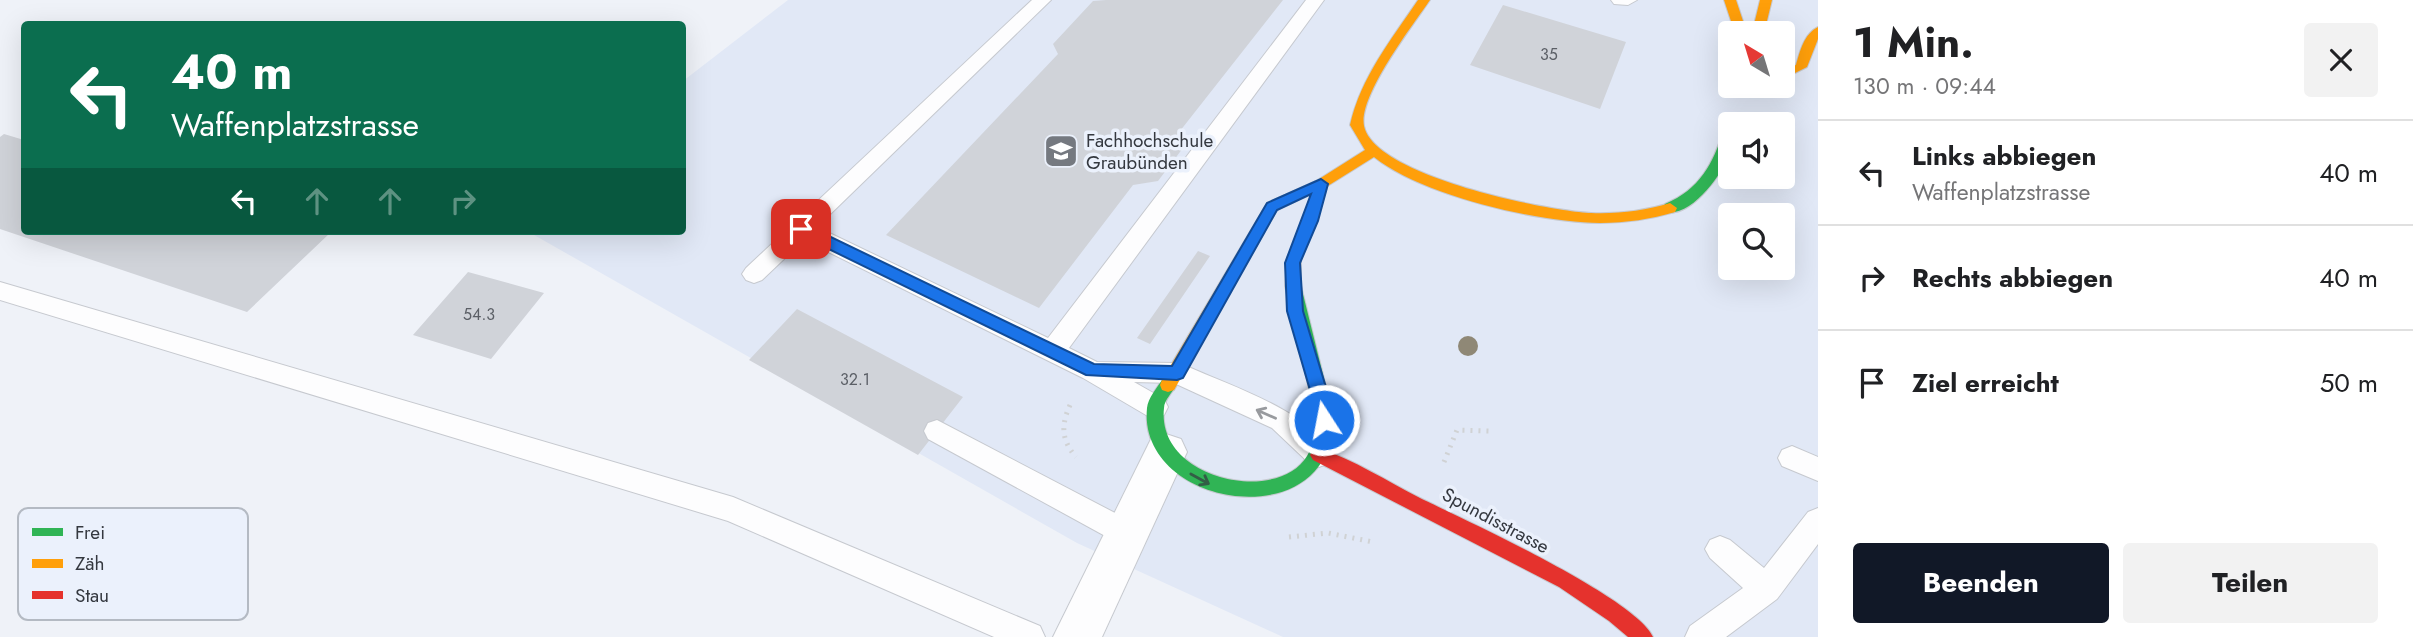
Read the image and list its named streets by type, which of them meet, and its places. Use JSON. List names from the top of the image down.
{
  "streets": {
    "main road": ["Spundisstrasse"]
  },
  "places": {
    "school or university": ["Fachhochschule Graubünden"]
  },
  "house_numbers": ["35", "54.3", "32.1"],
  "legend": ["Frei", "Zäh", "Stau"],
  "north": "top left",
  "page": {
    "heading": ["1 Min.", "130 m · 09:44"],
    "turn": ["40 m", "Waffenplatzstrasse"],
    "list": [
      {
        "name": "Links abbiegen",
        "note": "Waffenplatzstrasse",
        "value": "40 m"
      },
      {
        "name": "Rechts abbiegen",
        "value": "40 m"
      },
      {
        "name": "Ziel erreicht",
        "value": "50 m"
      }
    ],
    "buttons": ["Beenden", "Teilen"]
  }
}
